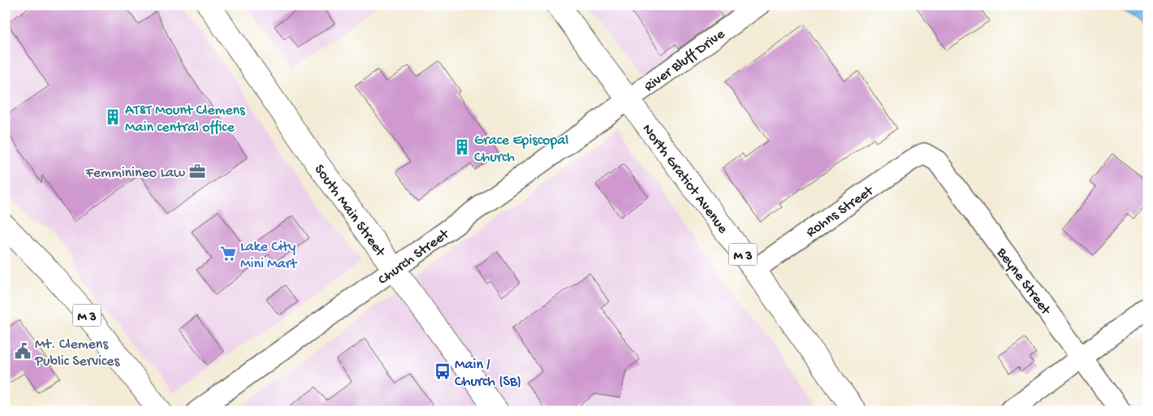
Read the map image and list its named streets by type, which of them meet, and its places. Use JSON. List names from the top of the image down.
{
  "streets": {
    "main road": ["North Gratiot Avenue", "South Main Street", "M 3"],
    "street": [
      "River Bluff Drive",
      "Rohns Street",
      "Church Street",
      "Beyne Street"
    ]
  },
  "crossings": [
    ["River Bluff Drive", "North Gratiot Avenue"],
    ["River Bluff Drive", "Church Street"],
    ["North Gratiot Avenue", "Rohns Street"],
    ["North Gratiot Avenue", "Church Street"],
    ["South Main Street", "Church Street"],
    ["Rohns Street", "Beyne Street"]
  ],
  "places": {
    "building": ["AT&T Mount Clemens Main central office", "Grace Episcopal Church"],
    "office": ["Femminineo Law"],
    "supermarket": ["Lake City Mini Mart"],
    "public building": ["Mt. Clemens Public Services"],
    "bus stop": ["Main / Church (SB)"]
  }
}
